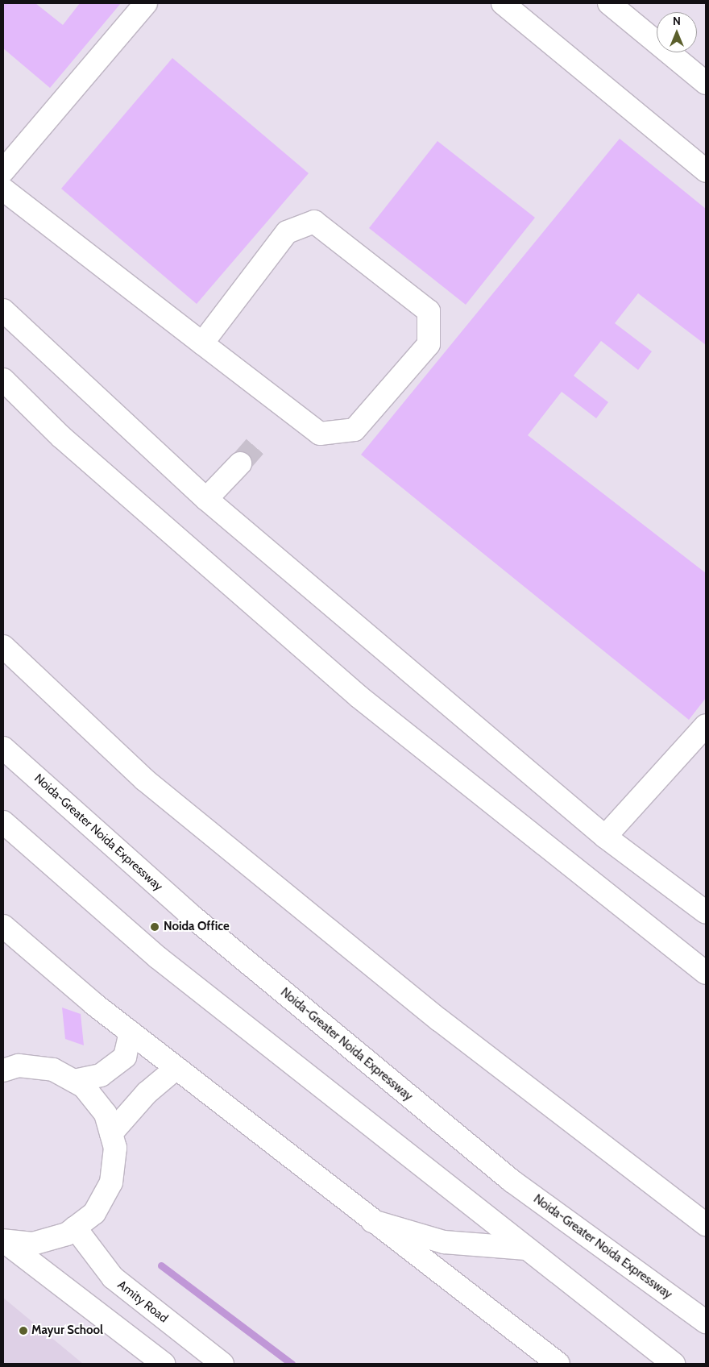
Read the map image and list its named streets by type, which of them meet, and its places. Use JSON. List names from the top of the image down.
{
  "streets": {
    "main road": ["Noida-Greater Noida Expressway", "Amity Road"]
  },
  "places": ["Noida Office", "Mayur School"],
  "north": "top"
}
